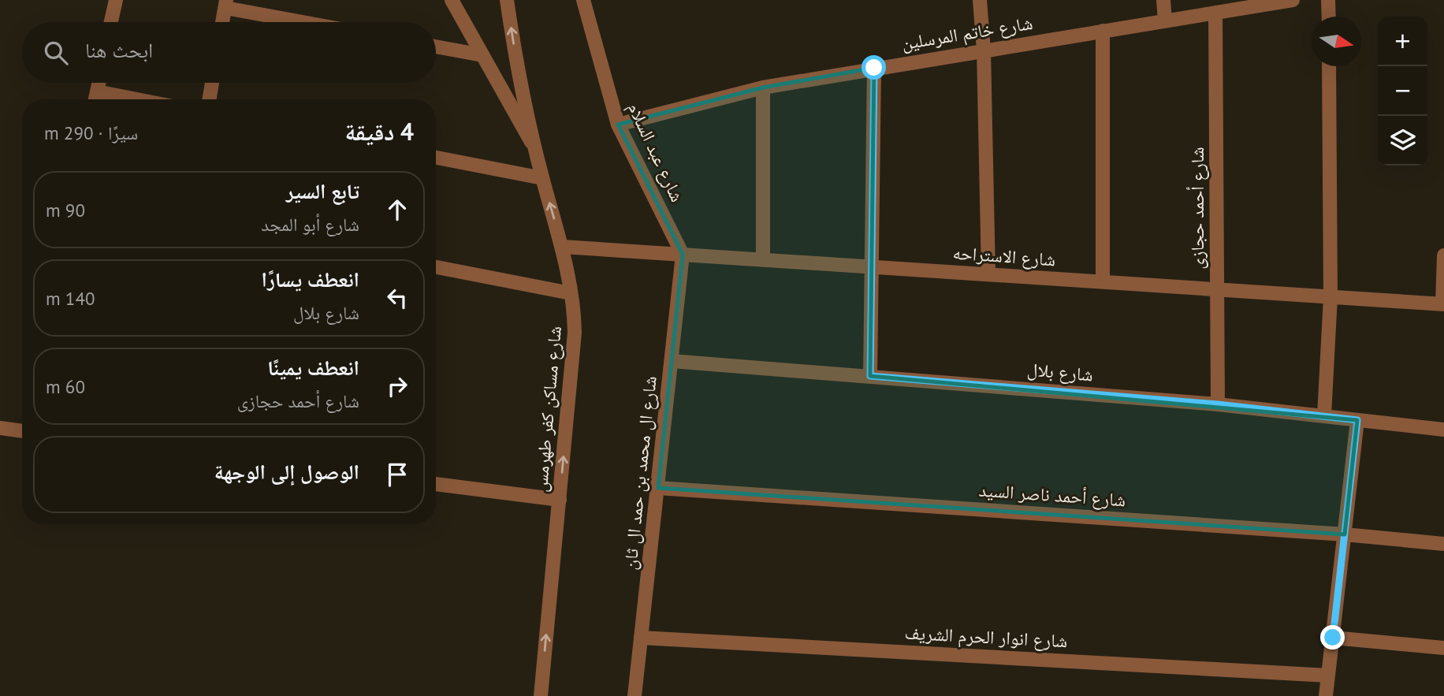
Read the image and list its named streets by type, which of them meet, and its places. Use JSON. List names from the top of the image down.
{
  "streets": {
    "street": [
      "شارع خاتم المرسلين",
      "شارع عبد السلام",
      "شارع أحمد حجازى",
      "شارع الاستراحه",
      "شارع بلال",
      "شارع مساكن كفر طهرمس",
      "شارع ال محمد بن حمد ال ثان",
      "شارع أحمد ناصر السيد",
      "شارع انوار الحرم الشريف"
    ]
  },
  "crossings": [
    ["شارع خاتم المرسلين", "شارع عبد السلام"],
    ["شارع خاتم المرسلين", "شارع أحمد حجازى"],
    ["شارع عبد السلام", "شارع الاستراحه"],
    ["شارع عبد السلام", "شارع ال محمد بن حمد ال ثان"],
    ["شارع أحمد حجازى", "شارع الاستراحه"],
    ["شارع أحمد حجازى", "شارع بلال"],
    ["شارع الاستراحه", "شارع مساكن كفر طهرمس"],
    ["شارع الاستراحه", "شارع ال محمد بن حمد ال ثان"],
    ["شارع بلال", "شارع ال محمد بن حمد ال ثان"],
    ["شارع ال محمد بن حمد ال ثان", "شارع أحمد ناصر السيد"],
    ["شارع ال محمد بن حمد ال ثان", "شارع انوار الحرم الشريف"]
  ],
  "one_way": ["شارع مساكن كفر طهرمس"],
  "north": "right",
  "page": {
    "map_buttons": ["+", "−"],
    "search": "ابحث هنا",
    "heading": ["4 دقيقة", "سيرًا · 290 m"],
    "list": [
      ["تابع السير", "شارع أبو المجد", "90 m"],
      ["انعطف يسارًا", "شارع بلال", "140 m"],
      ["انعطف يمينًا", "شارع أحمد حجازى", "60 m"],
      "الوصول إلى الوجهة"
    ]
  }
}
